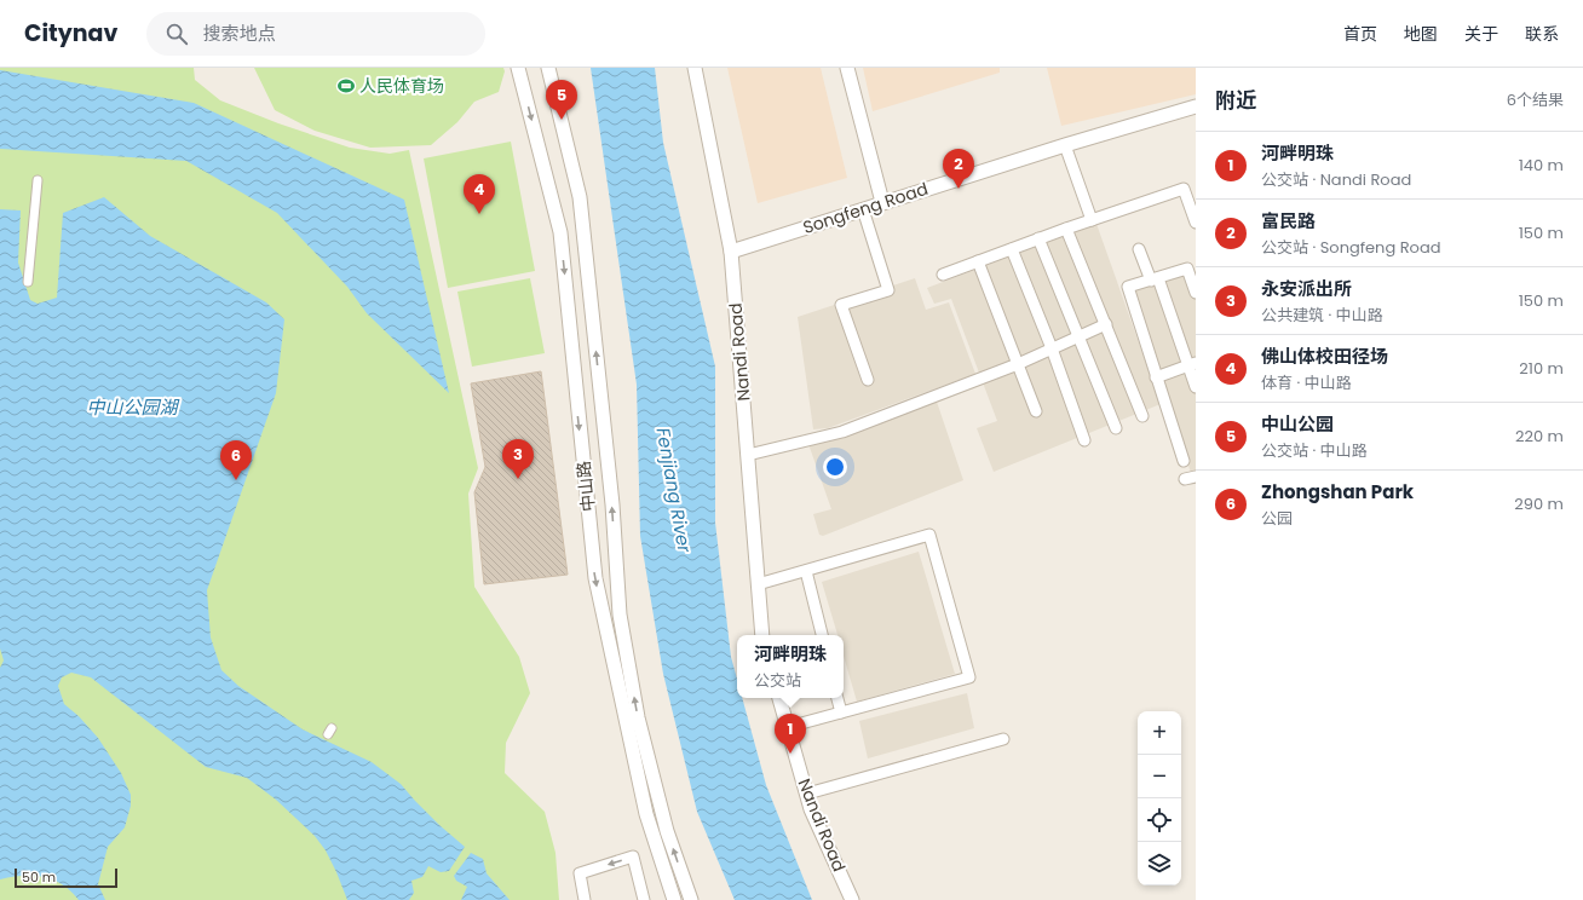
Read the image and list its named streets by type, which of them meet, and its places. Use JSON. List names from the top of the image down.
{
  "streets": {
    "street": ["Songfeng Road", "Nandi Road", "中山路"]
  },
  "crossings": [
    ["Songfeng Road", "Nandi Road"]
  ],
  "water": ["中山公园湖", "Fenjiang River"],
  "places": {
    "sports": ["人民体育场"]
  },
  "scale_bar": "50 m",
  "page": {
    "header": "Citynav",
    "search": "搜索地点",
    "nav": [
      "首页",
      "地图",
      "关于",
      "联系"
    ],
    "heading": ["附近", "6个结果"],
    "pins": [
      "5",
      "2",
      "4",
      "3",
      "6",
      "1"
    ],
    "list": [
      {
        "mark": "1",
        "name": "河畔明珠",
        "note": "公交站 · Nandi Road",
        "value": "140 m"
      },
      {
        "mark": "2",
        "name": "富民路",
        "note": "公交站 · Songfeng Road",
        "value": "150 m"
      },
      {
        "mark": "3",
        "name": "永安派出所",
        "note": "公共建筑 · 中山路",
        "value": "150 m"
      },
      {
        "mark": "4",
        "name": "佛山体校田径场",
        "note": "体育 · 中山路",
        "value": "210 m"
      },
      {
        "mark": "5",
        "name": "中山公园",
        "note": "公交站 · 中山路",
        "value": "220 m"
      },
      {
        "mark": "6",
        "name": "Zhongshan Park",
        "note": "公园",
        "value": "290 m"
      }
    ],
    "popup": ["河畔明珠", "公交站"],
    "map_buttons": ["+", "−"],
    "scale": "50 m"
  }
}
